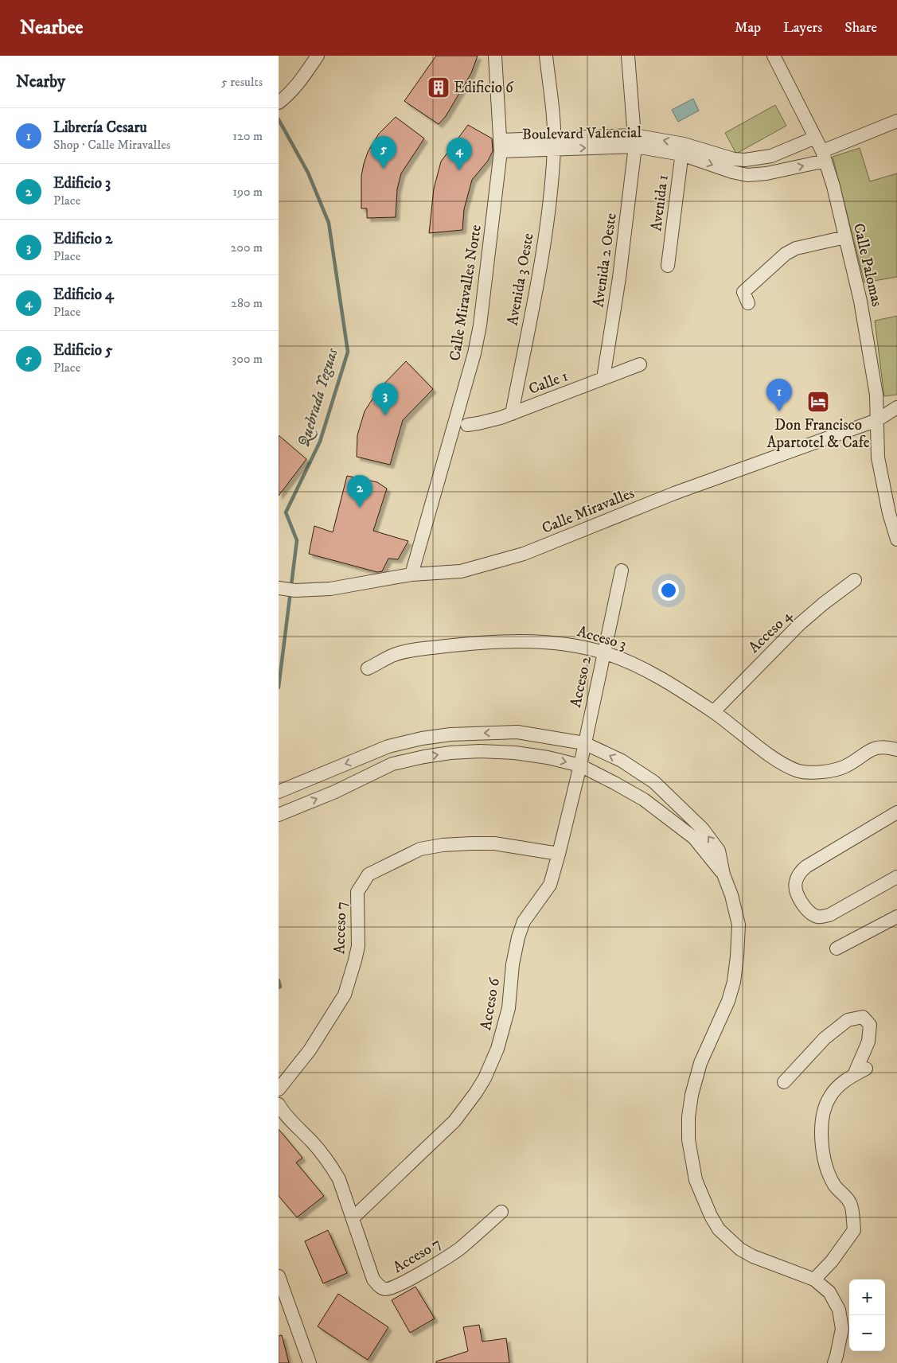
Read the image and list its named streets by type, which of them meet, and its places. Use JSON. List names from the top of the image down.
{
  "streets": {
    "street": [
      "Boulevard Valencial",
      "Avenida 1",
      "Avenida 2 Oeste",
      "Calle Palomas",
      "Avenida 3 Oeste",
      "Calle Miravalles Norte",
      "Calle 1",
      "Calle Miravalles",
      "Acceso 4",
      "Acceso 3",
      "Acceso 2",
      "Acceso 7",
      "Acceso 6"
    ]
  },
  "crossings": [
    ["Boulevard Valencial", "Avenida 1"],
    ["Boulevard Valencial", "Avenida 2 Oeste"],
    ["Boulevard Valencial", "Calle Palomas"],
    ["Boulevard Valencial", "Avenida 3 Oeste"],
    ["Boulevard Valencial", "Calle Miravalles Norte"],
    ["Avenida 2 Oeste", "Calle 1"],
    ["Calle Palomas", "Calle Miravalles"],
    ["Avenida 3 Oeste", "Calle 1"],
    ["Calle Miravalles Norte", "Calle Miravalles"],
    ["Acceso 4", "Acceso 3"],
    ["Acceso 3", "Acceso 2"],
    ["Acceso 2", "Acceso 6"],
    ["Acceso 7", "Acceso 6"]
  ],
  "water": ["Quebrada Yeguas"],
  "places": {
    "building": ["Edificio 6"],
    "hotel": ["Don Francisco Apartotel & Cafe"]
  },
  "page": {
    "header": "Nearbee",
    "nav": ["Map", "Layers", "Share"],
    "heading": ["Nearby", "5 results"],
    "list": [
      {
        "mark": "1",
        "name": "Librería Cesaru",
        "note": "Shop · Calle Miravalles",
        "value": "120 m"
      },
      {
        "mark": "2",
        "name": "Edificio 3",
        "note": "Place",
        "value": "190 m"
      },
      {
        "mark": "3",
        "name": "Edificio 2",
        "note": "Place",
        "value": "200 m"
      },
      {
        "mark": "4",
        "name": "Edificio 4",
        "note": "Place",
        "value": "280 m"
      },
      {
        "mark": "5",
        "name": "Edificio 5",
        "note": "Place",
        "value": "300 m"
      }
    ],
    "pins": [
      "5",
      "4",
      "1",
      "3",
      "2"
    ],
    "map_buttons": ["+", "−"]
  }
}
